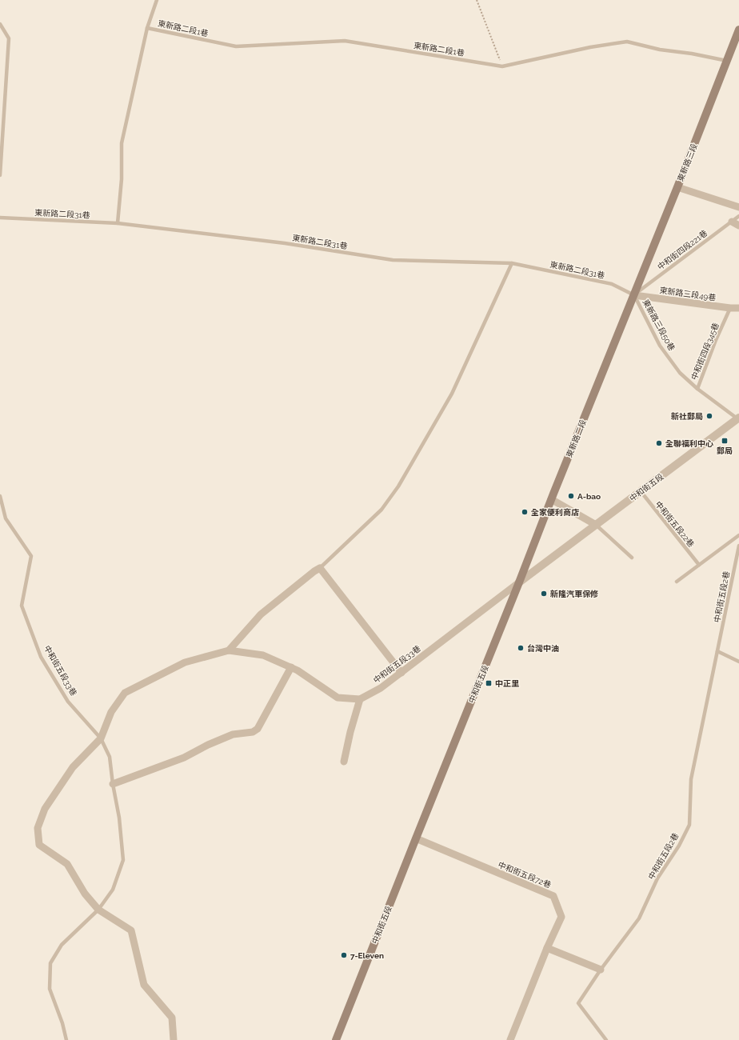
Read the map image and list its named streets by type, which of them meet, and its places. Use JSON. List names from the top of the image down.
{
  "streets": {
    "main road": ["東新路三段", "東新路二段", "中和街五段"],
    "street": ["東新路三段49巷", "中和街五段33巷", "中和街五段72巷"],
    "lane": [
      "東新路二段1巷",
      "東新路二段31巷",
      "中和街四段221巷",
      "東新路三段50巷",
      "中和街四段345巷",
      "中和街五段22巷",
      "中和街五段2巷"
    ]
  },
  "crossings": [
    ["東新路二段1巷", "東新路三段"],
    ["東新路二段1巷", "東新路二段31巷"],
    ["東新路三段", "東新路二段31巷"],
    ["東新路三段", "中和街四段221巷"],
    ["東新路三段", "東新路三段49巷"],
    ["東新路三段", "東新路三段50巷"],
    ["東新路三段", "東新路二段"],
    ["東新路二段31巷", "中和街四段221巷"],
    ["東新路二段31巷", "東新路三段49巷"],
    ["東新路二段31巷", "東新路三段50巷"],
    ["東新路二段31巷", "東新路二段"],
    ["中和街四段221巷", "東新路三段49巷"],
    ["中和街四段221巷", "東新路三段50巷"],
    ["中和街四段221巷", "東新路二段"],
    ["東新路三段49巷", "東新路三段50巷"],
    ["東新路三段49巷", "中和街四段345巷"],
    ["東新路三段49巷", "東新路二段"],
    ["東新路三段50巷", "中和街四段345巷"],
    ["東新路三段50巷", "東新路二段"],
    ["中和街四段345巷", "中和街五段"],
    ["東新路二段", "中和街五段"],
    ["東新路二段", "中和街五段33巷"],
    ["中和街五段", "中和街五段22巷"],
    ["中和街五段", "中和街五段33巷"],
    ["中和街五段", "中和街五段72巷"]
  ],
  "places": {
    "other": [
      "新社郵局",
      "全聯福利中心",
      "A-bao",
      "全家便利商店",
      "新隆汽車保修",
      "台灣中油",
      "7-Eleven"
    ],
    "transit": ["郵局", "中正里"]
  }
}
